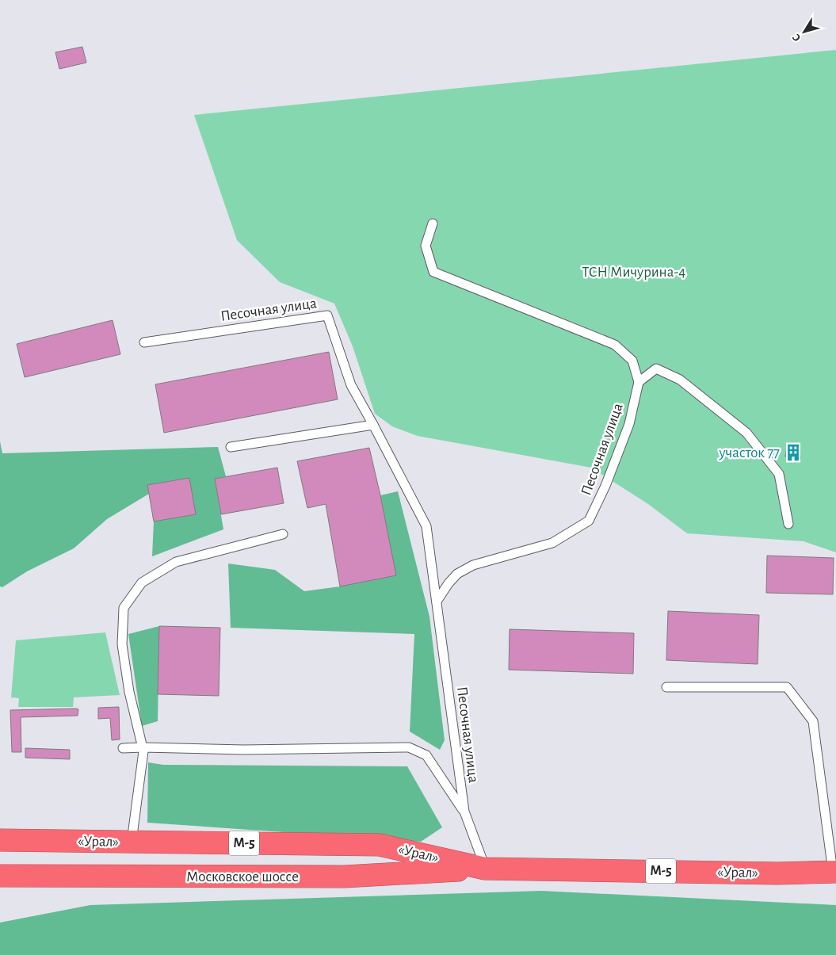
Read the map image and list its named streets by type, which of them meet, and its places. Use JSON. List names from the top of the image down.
{
  "streets": {
    "highway": ["«Урал»", "М-5", "Московское шоссе"],
    "lane": ["Песочная улица"]
  },
  "crossings": [
    ["Песочная улица", "«Урал»"],
    ["Песочная улица", "Московское шоссе"],
    ["«Урал»", "Московское шоссе"]
  ],
  "parks": ["ТСН Мичурина-4"],
  "places": {
    "building": ["участок 77"]
  },
  "north": "bottom left"
}
